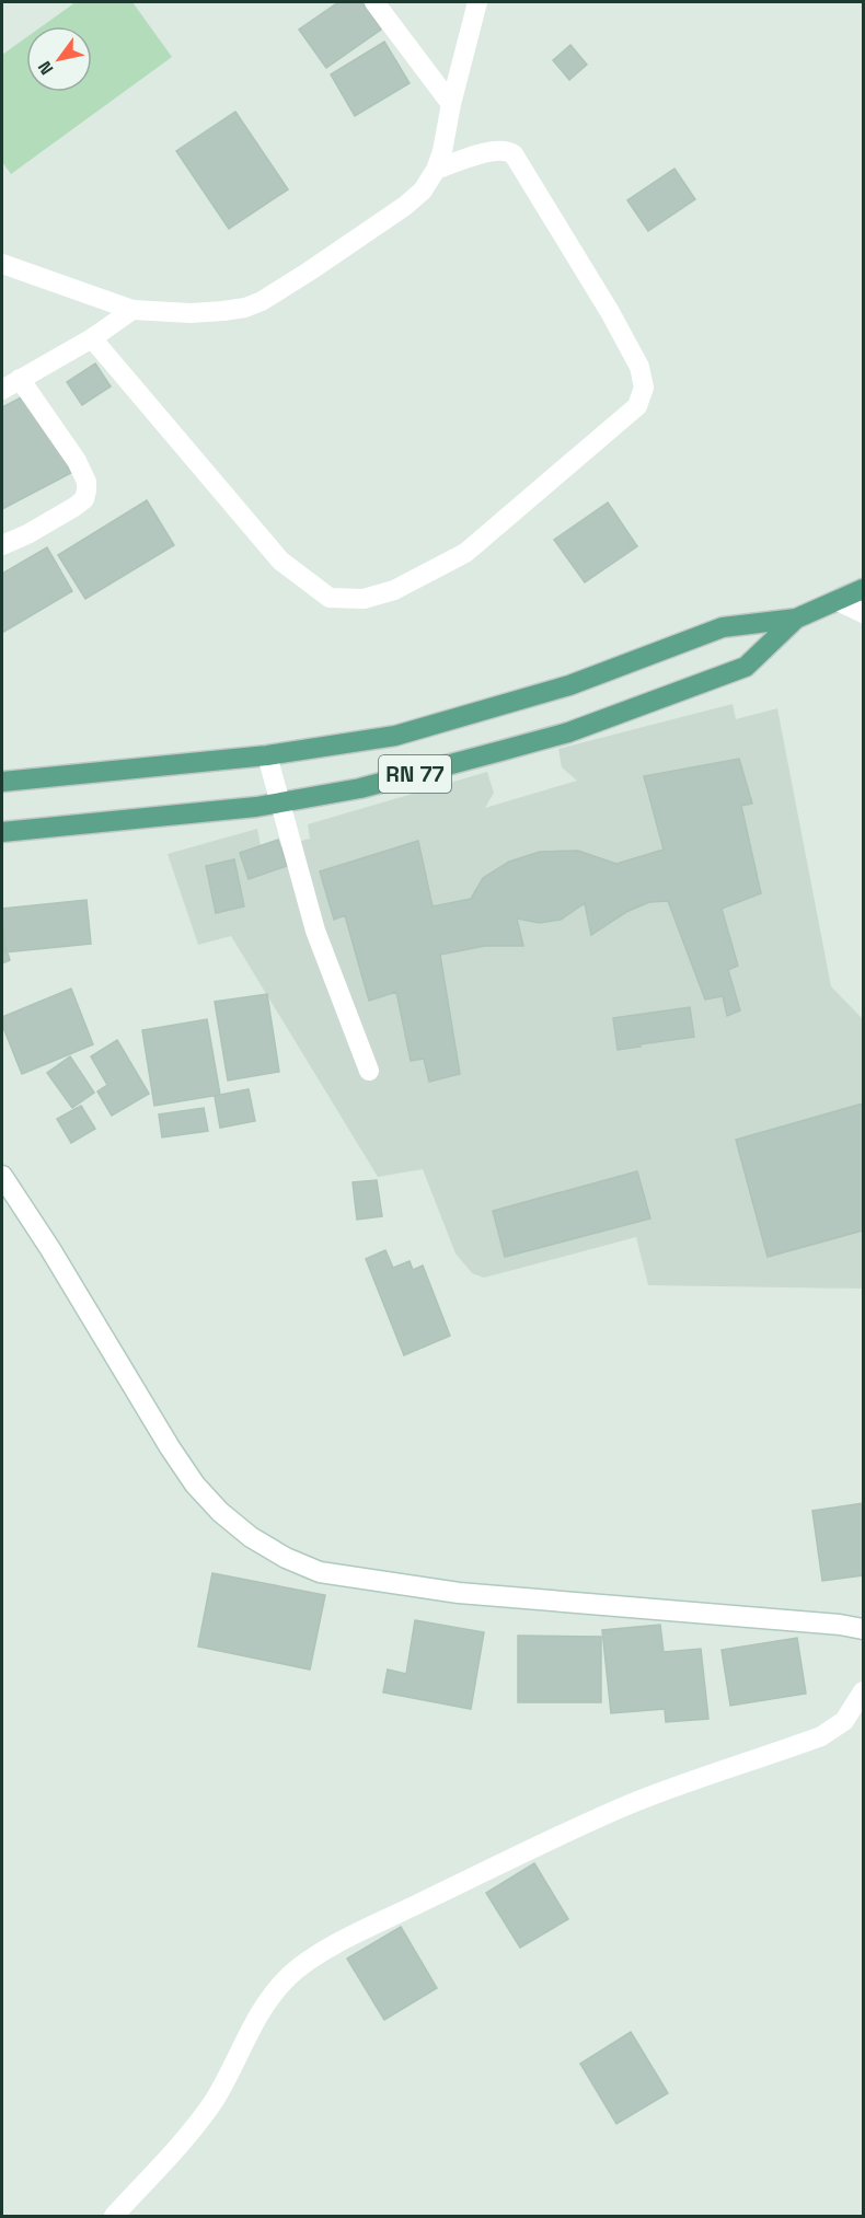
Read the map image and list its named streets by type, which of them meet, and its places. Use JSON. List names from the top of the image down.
{
  "streets": {
    "main road": ["RN 77"]
  },
  "north": "bottom left"
}
